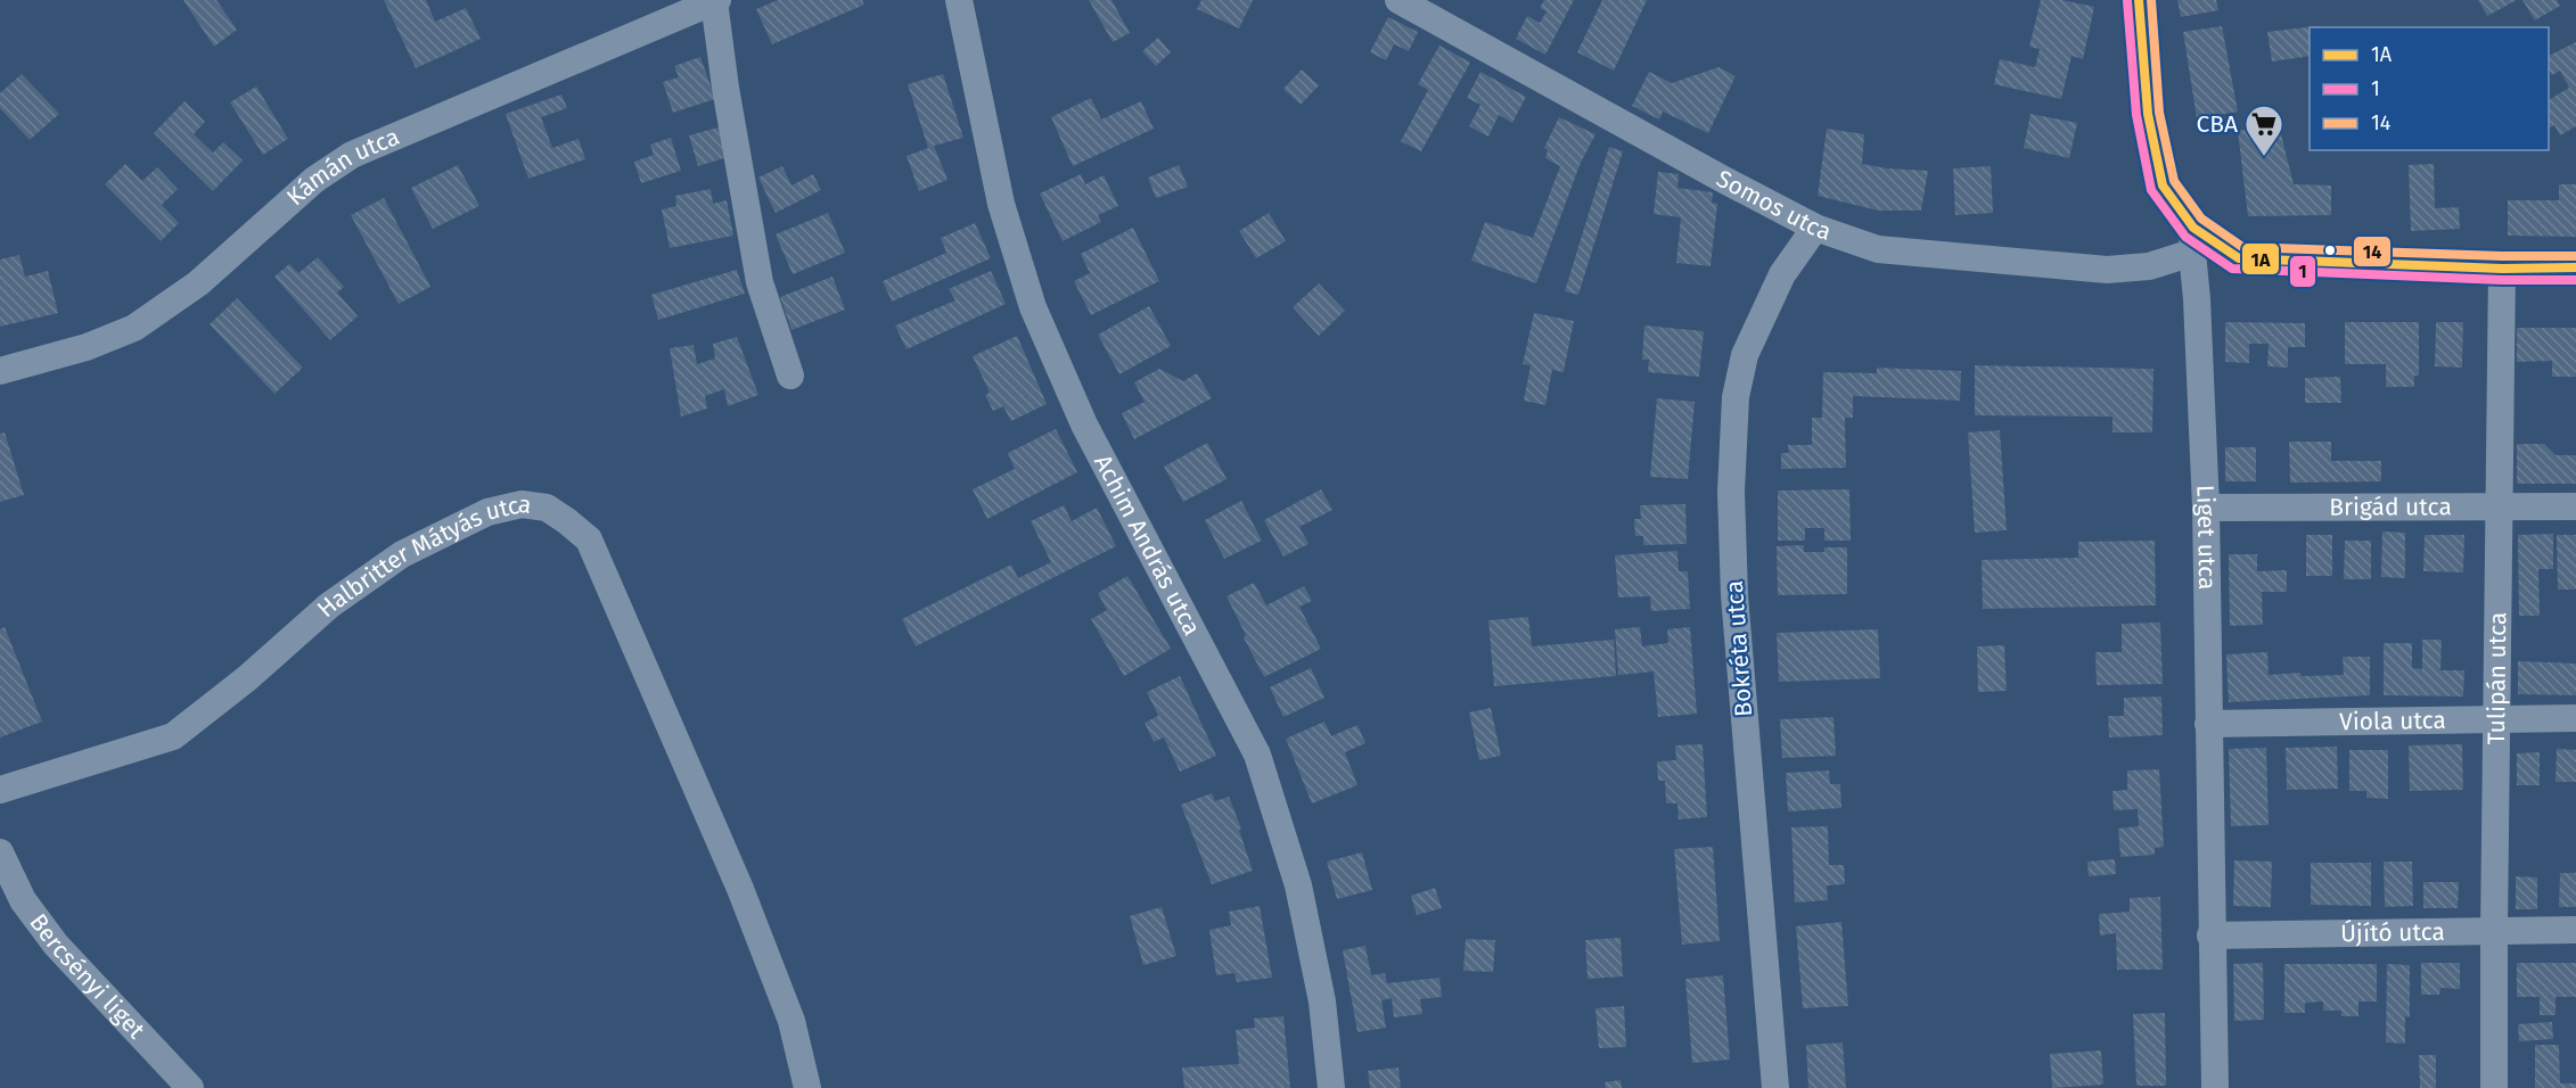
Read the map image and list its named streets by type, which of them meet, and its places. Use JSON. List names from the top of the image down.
{
  "streets": {
    "street": [
      "Kámán utca",
      "Somos utca",
      "Brigád utca",
      "Liget utca",
      "Achim András utca",
      "Halbritter Mátyás utca",
      "Bokréta utca",
      "Tulipán utca",
      "Viola utca",
      "Újító utca",
      "Bercsényi liget"
    ]
  },
  "crossings": [
    ["Somos utca", "Liget utca"],
    ["Somos utca", "Bokréta utca"],
    ["Brigád utca", "Liget utca"],
    ["Brigád utca", "Tulipán utca"],
    ["Liget utca", "Viola utca"],
    ["Liget utca", "Újító utca"],
    ["Tulipán utca", "Viola utca"],
    ["Tulipán utca", "Újító utca"]
  ],
  "places": {
    "supermarket": ["CBA"]
  },
  "lines": ["transit line 1A", "transit line 14", "transit line 1"],
  "legend": ["1A", "1", "14"]
}
